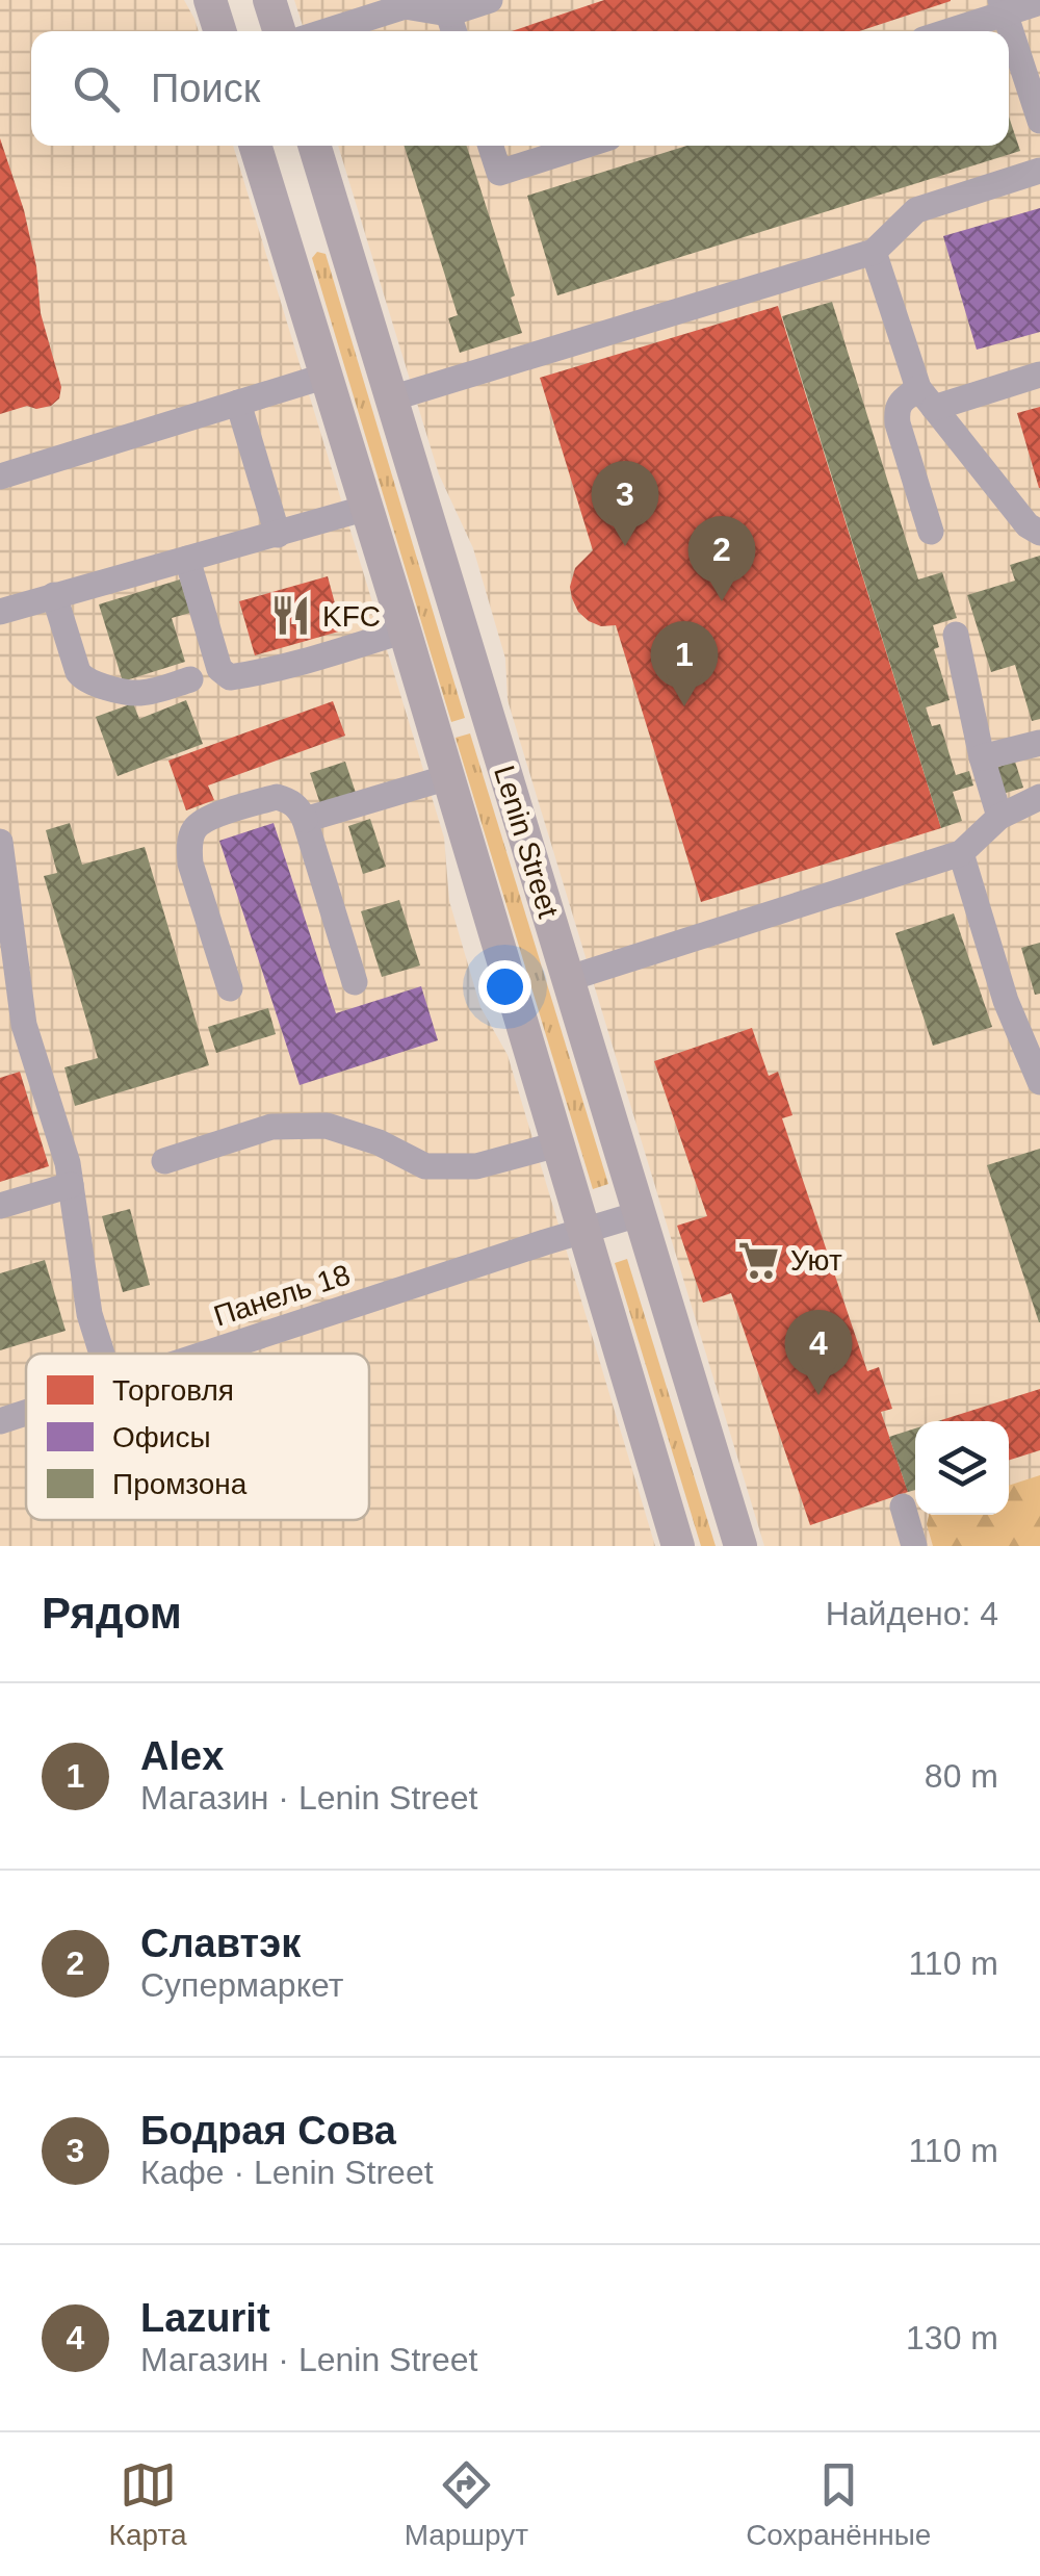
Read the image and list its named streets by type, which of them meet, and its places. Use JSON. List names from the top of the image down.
{
  "streets": {
    "main road": ["Lenin Street"],
    "street": ["Панель 18"]
  },
  "crossings": [
    ["Lenin Street", "Панель 18"]
  ],
  "places": {
    "restaurant": ["KFC"],
    "supermarket": ["Уют"]
  },
  "legend": ["Торговля", "Офисы", "Промзона"],
  "page": {
    "search": "Поиск",
    "pins": [
      "3",
      "2",
      "1",
      "4"
    ],
    "heading": ["Рядом", "Найдено: 4"],
    "list": [
      {
        "mark": "1",
        "name": "Alex",
        "note": "Магазин · Lenin Street",
        "value": "80 m"
      },
      {
        "mark": "2",
        "name": "Славтэк",
        "note": "Супермаркет",
        "value": "110 m"
      },
      {
        "mark": "3",
        "name": "Бодрая Сова",
        "note": "Кафе · Lenin Street",
        "value": "110 m"
      },
      {
        "mark": "4",
        "name": "Lazurit",
        "note": "Магазин · Lenin Street",
        "value": "130 m"
      }
    ],
    "nav": ["Карта", "Маршрут", "Сохранённые"]
  }
}
